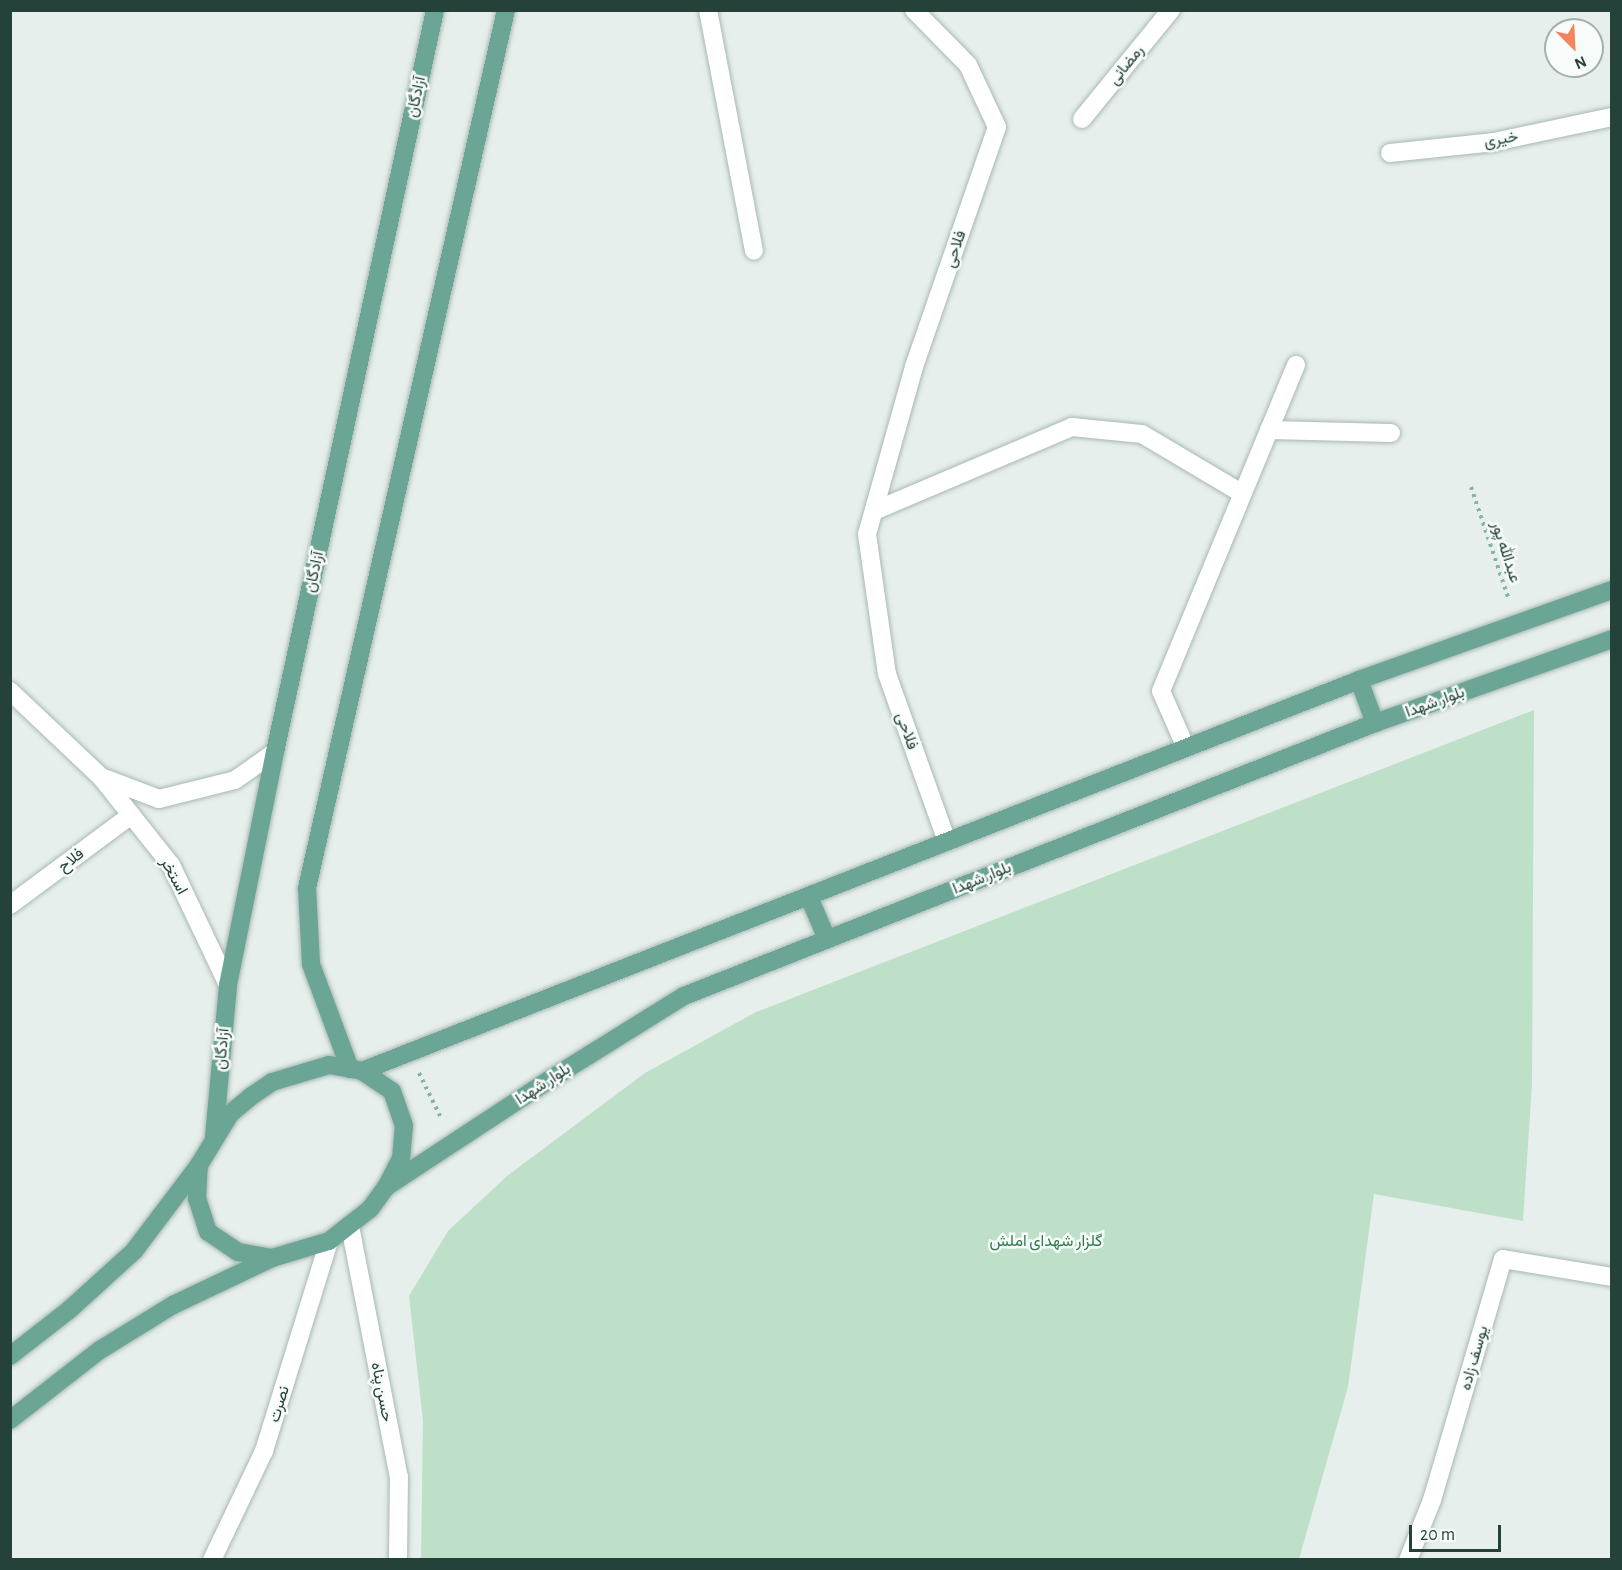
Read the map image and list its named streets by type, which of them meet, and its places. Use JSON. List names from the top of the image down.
{
  "streets": {
    "main road": ["آزادگان", "بلوار شهدا"],
    "street": [
      "رمضانی",
      "خیری",
      "فلاحی",
      "فلاح",
      "استخر",
      "یوسف زاده",
      "حسن پناه",
      "نصرت"
    ],
    "path": ["عبدالله پور"]
  },
  "crossings": [
    ["آزادگان", "بلوار شهدا"],
    ["آزادگان", "استخر"],
    ["آزادگان", "حسن پناه"],
    ["آزادگان", "نصرت"],
    ["بلوار شهدا", "حسن پناه"],
    ["بلوار شهدا", "نصرت"],
    ["فلاح", "استخر"],
    ["حسن پناه", "نصرت"]
  ],
  "parks": ["گلزار شهدای املش"],
  "scale_bar": "20 m",
  "north": "bottom right"
}
